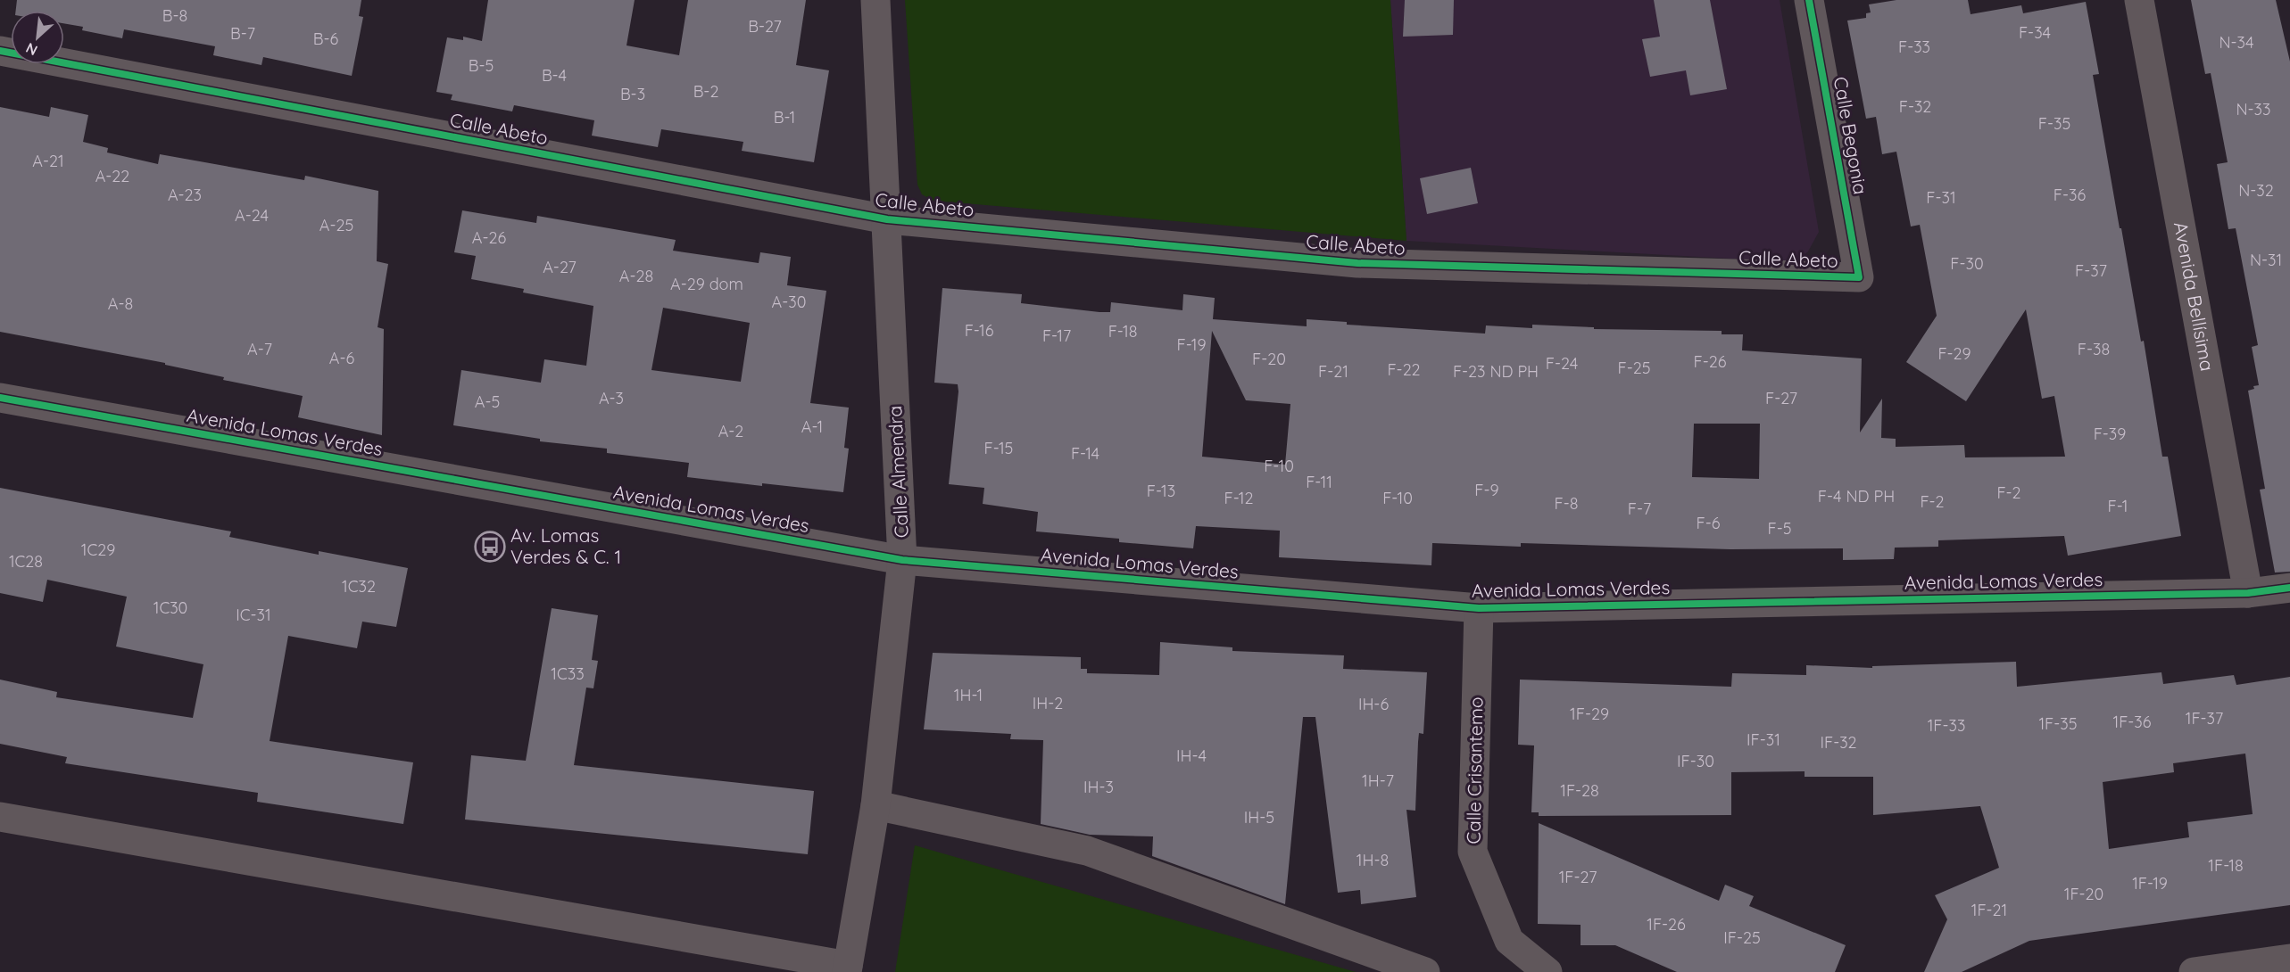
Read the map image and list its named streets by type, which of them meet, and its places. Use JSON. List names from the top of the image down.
{
  "streets": {
    "street": [
      "Calle Abeto",
      "Calle Begonia",
      "Avenida Bellísima",
      "Avenida Lomas Verdes",
      "Calle Almendra",
      "Calle Crisantemo"
    ]
  },
  "crossings": [
    ["Calle Abeto", "Calle Begonia"],
    ["Calle Abeto", "Calle Almendra"],
    ["Avenida Bellísima", "Avenida Lomas Verdes"],
    ["Avenida Lomas Verdes", "Calle Almendra"],
    ["Avenida Lomas Verdes", "Calle Crisantemo"]
  ],
  "places": {
    "bus stop": ["Av. Lomas Verdes & C. 1"]
  },
  "house_numbers": [
    "B-8",
    "B-27",
    "F-34",
    "B-7",
    "B-6",
    "N-34",
    "F-33",
    "B-5",
    "B-4",
    "B-2",
    "B-3",
    "F-32",
    "N-33",
    "B-1",
    "F-35",
    "A-21",
    "A-22",
    "N-32",
    "A-23",
    "F-36",
    "F-31",
    "A-24",
    "A-25",
    "A-26",
    "N-31",
    "F-30",
    "A-27",
    "F-37",
    "A-28",
    "A-29 dom",
    "A-30",
    "A-8",
    "F-16",
    "F-18",
    "F-17",
    "F-19",
    "A-7",
    "F-38",
    "F-29",
    "A-6",
    "F-20",
    "F-26",
    "F-24",
    "F-25",
    "F-22",
    "F-21",
    "F-23 ND PH",
    "A-3",
    "F-27",
    "A-5",
    "A-1",
    "A-2",
    "F-39",
    "F-15",
    "F-14",
    "F-10",
    "F-11",
    "F-9",
    "F-13",
    "F-2",
    "F-4 ND PH",
    "F-12",
    "F-10",
    "F-2",
    "F-8",
    "F-1",
    "F-7",
    "F-6",
    "F-5",
    "1C29",
    "1C28",
    "1C32",
    "1C30",
    "IC-31",
    "1C33",
    "1H-1",
    "IH-2",
    "IH-6",
    "1F-29",
    "1F-37",
    "1F-36",
    "1F-35",
    "1F-33",
    "IF-31",
    "IF-32",
    "IH-4",
    "IF-30",
    "1H-7",
    "IH-3",
    "1F-28",
    "IH-5",
    "1H-8",
    "1F-18",
    "1F-27",
    "1F-19",
    "1F-20",
    "1F-21",
    "1F-26",
    "IF-25"
  ],
  "north": "bottom left"
}
